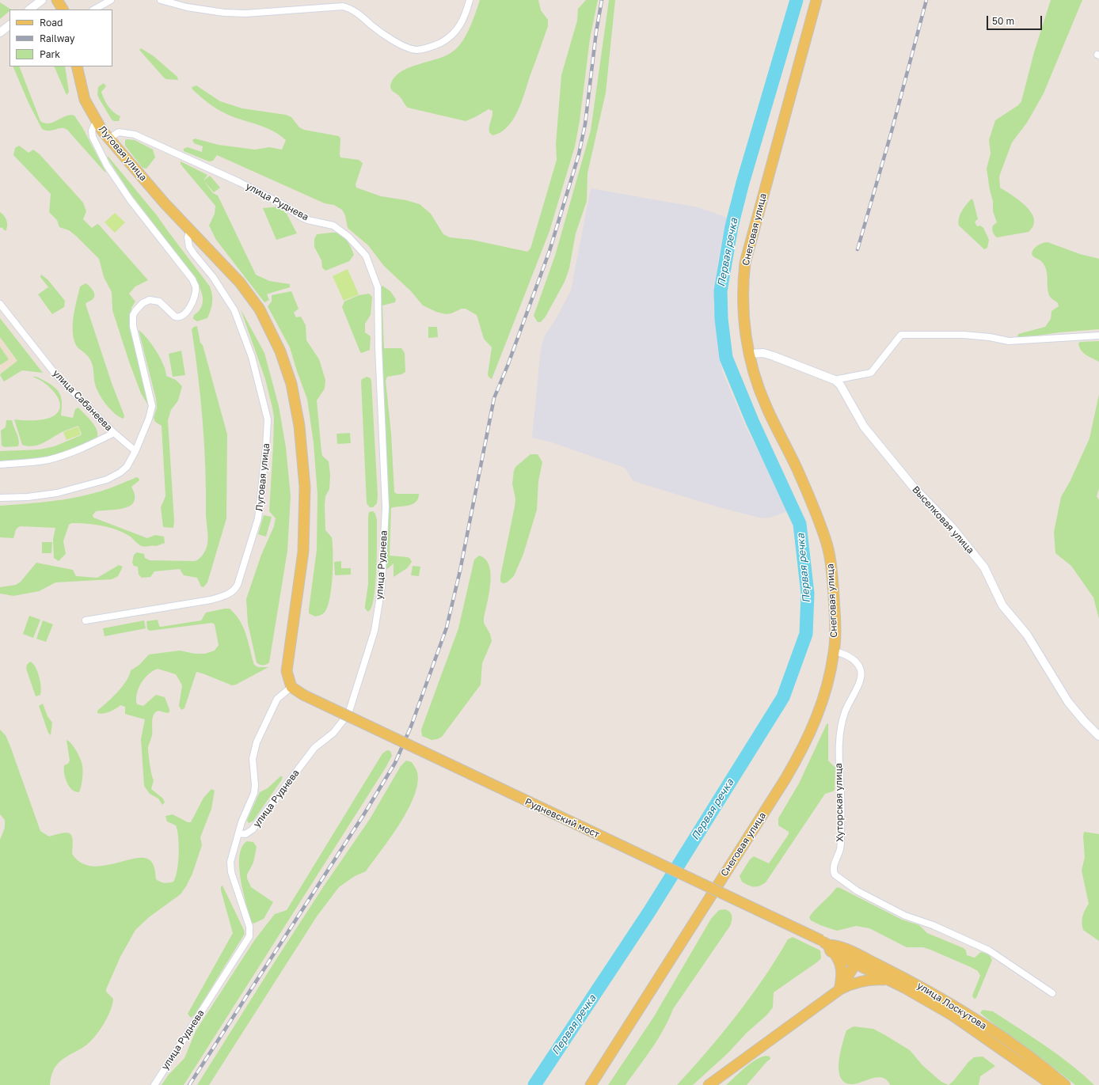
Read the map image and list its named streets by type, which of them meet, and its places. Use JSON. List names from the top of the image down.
{
  "streets": {
    "main road": [
      "Луговая улица",
      "Снеговая улица",
      "Рудневский мост",
      "улица Лоскутова"
    ],
    "street": [
      "улица Руднева",
      "улица Сабанеева",
      "Выселковая улица",
      "Хуторская улица"
    ]
  },
  "crossings": [
    ["Луговая улица", "улица Руднева"],
    ["Луговая улица", "Рудневский мост"],
    ["Снеговая улица", "Выселковая улица"],
    ["Снеговая улица", "Хуторская улица"],
    ["Рудневский мост", "улица Лоскутова"]
  ],
  "water": ["Первая речка"],
  "legend": ["Road", "Railway", "Park"],
  "scale_bar": "50 m"
}
